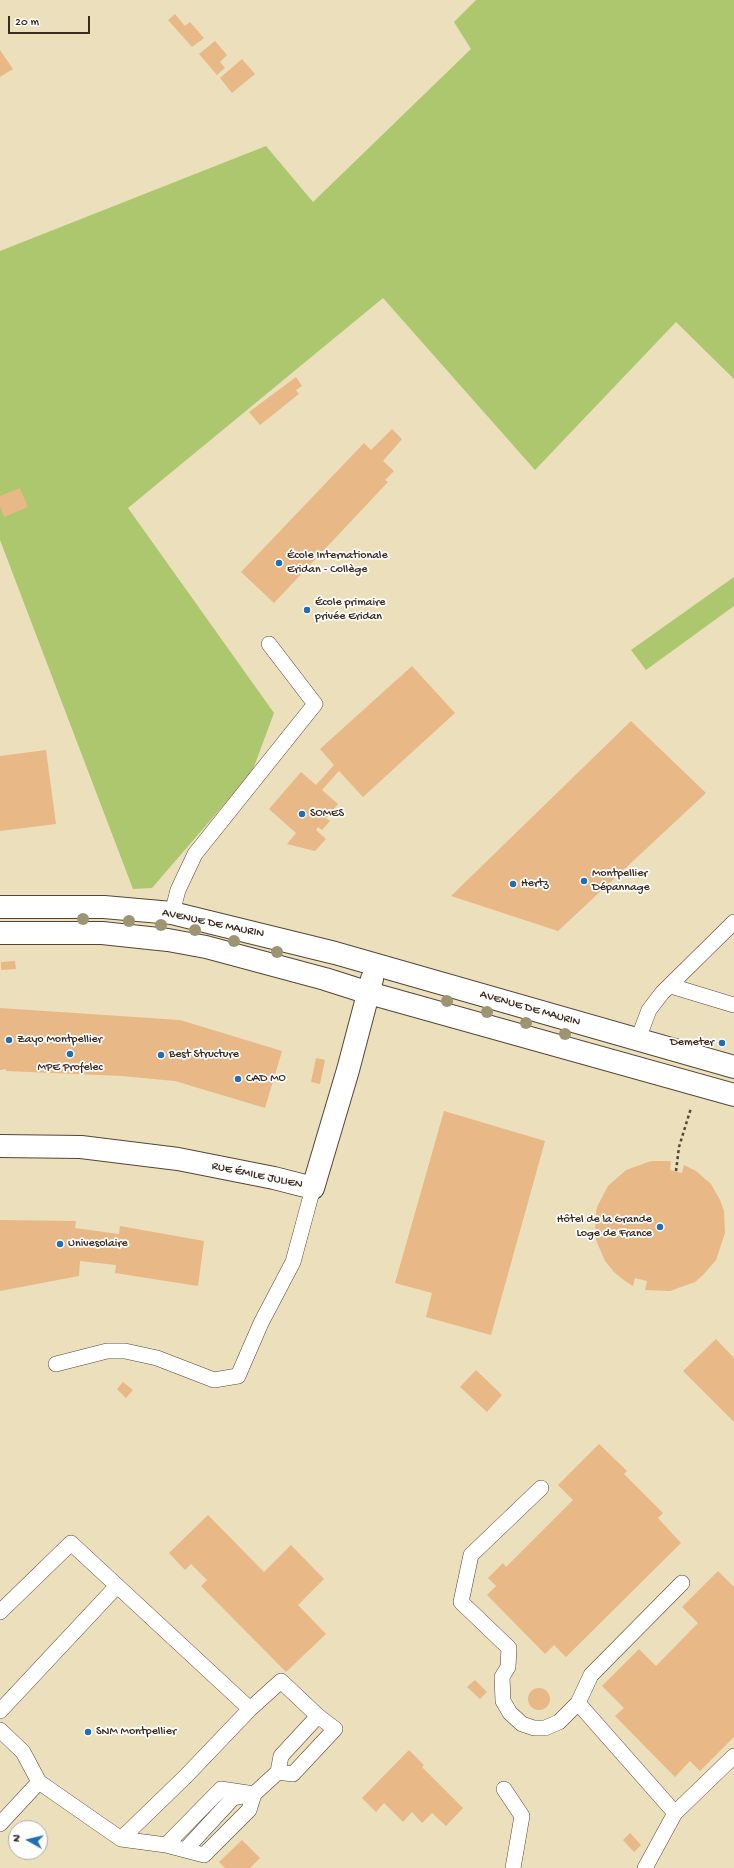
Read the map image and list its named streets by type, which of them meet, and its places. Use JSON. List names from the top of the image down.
{
  "streets": {
    "street": ["AVENUE DE MAURIN", "RUE ÉMILE JULIEN"]
  },
  "crossings": [
    ["AVENUE DE MAURIN", "RUE ÉMILE JULIEN"]
  ],
  "places": [
    "École Internationale Eridan - Collège",
    "École primaire privée Eridan",
    "SOMES",
    "Montpellier Dépannage",
    "Hertz",
    "Zayo Montpellier",
    "Demeter",
    "MPE Profelec",
    "Best Structure",
    "CAD MO",
    "Hôtel de la Grande Loge de France",
    "Univesolaire",
    "SNM Montpellier"
  ],
  "scale_bar": "20 m",
  "north": "left"
}
